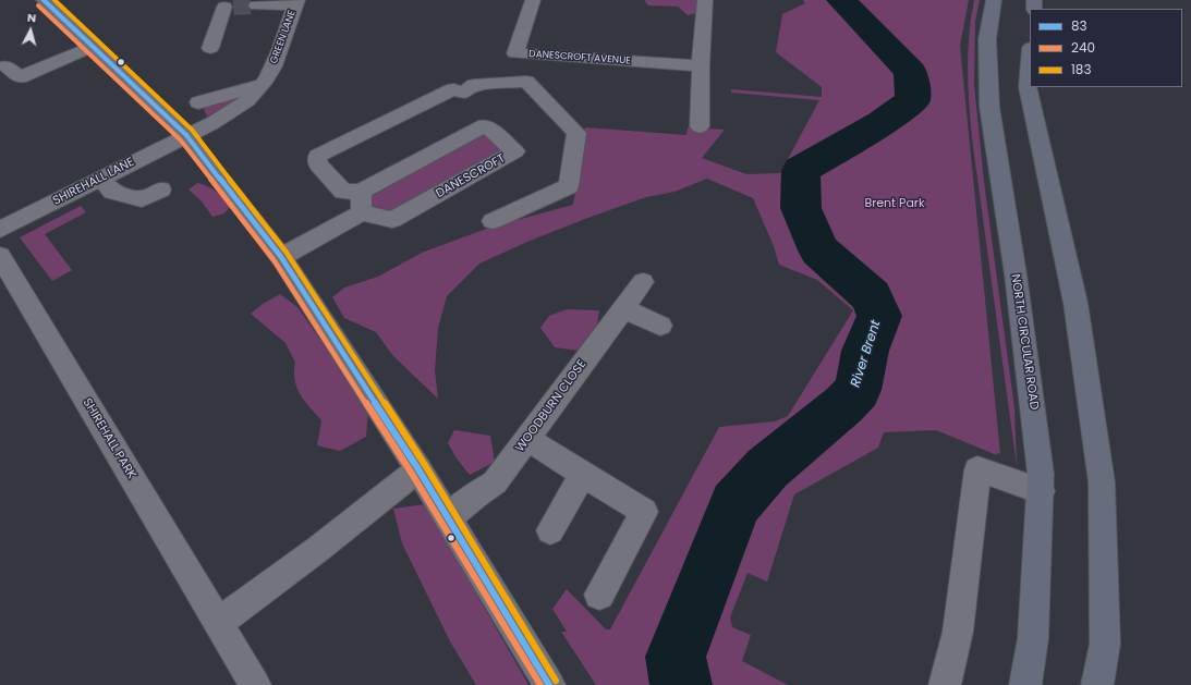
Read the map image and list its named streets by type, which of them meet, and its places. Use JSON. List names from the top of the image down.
{
  "streets": {
    "highway": ["NORTH CIRCULAR ROAD"],
    "street": [
      "GREEN LANE",
      "DANESCROFT AVENUE",
      "DANESCROFT",
      "SHIREHALL LANE",
      "WOODBURN CLOSE",
      "SHIREHALL PARK"
    ]
  },
  "crossings": [
    ["GREEN LANE", "SHIREHALL LANE"]
  ],
  "water": ["River Brent"],
  "parks": ["Brent Park"],
  "lines": ["transit line 83", "transit line 183", "transit line 240"],
  "legend": ["83", "240", "183"],
  "north": "top"
}
